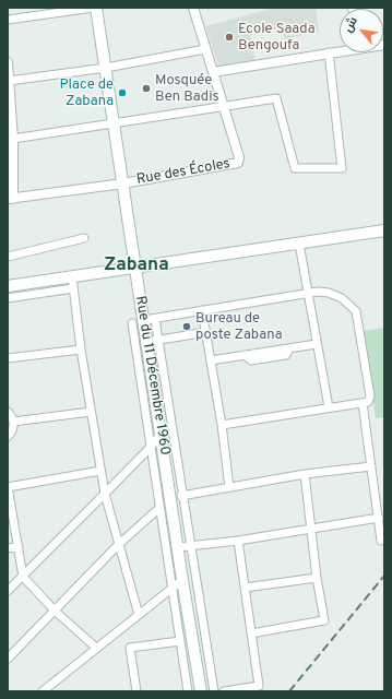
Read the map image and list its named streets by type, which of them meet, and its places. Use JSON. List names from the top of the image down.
{
  "streets": {
    "main road": ["Rue du 11 Décembre 1960"],
    "street": ["Rue des Écoles"]
  },
  "crossings": [
    ["Rue des Écoles", "Rue du 11 Décembre 1960"]
  ],
  "districts": ["Zabana"],
  "places": [
    "Ecole Saada Bengoufa",
    "Mosquée Ben Badis",
    "Place de Zabana",
    "Bureau de poste Zabana"
  ],
  "north": "top left"
}
